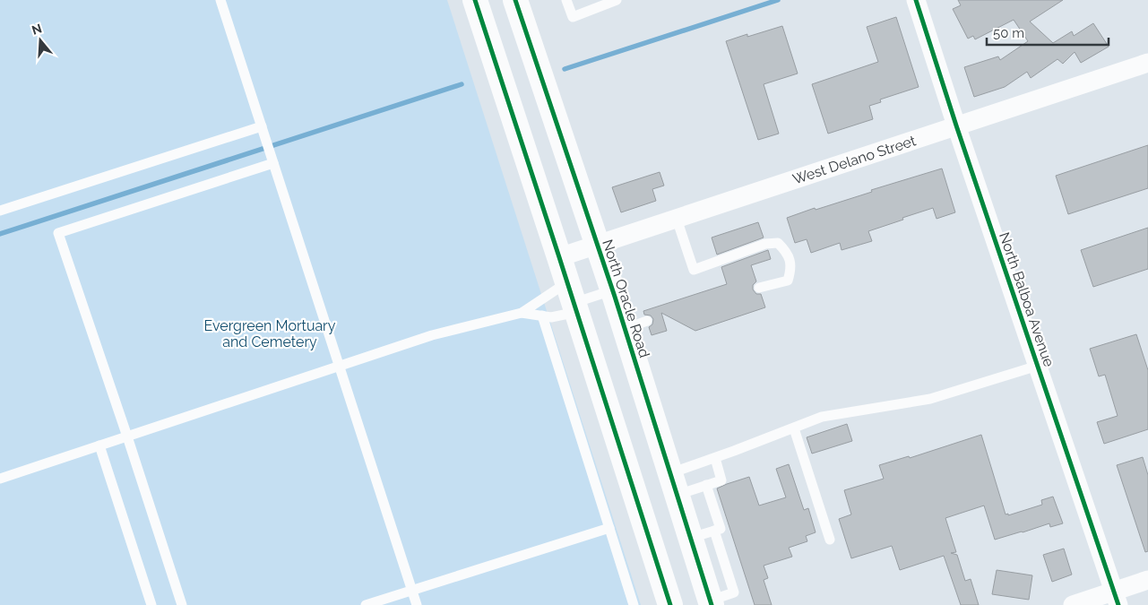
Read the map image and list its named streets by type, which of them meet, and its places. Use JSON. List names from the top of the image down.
{
  "streets": {
    "highway": ["North Oracle Road"],
    "street": ["West Delano Street", "North Balboa Avenue"]
  },
  "crossings": [
    ["West Delano Street", "North Oracle Road"],
    ["West Delano Street", "North Balboa Avenue"]
  ],
  "parks": ["Evergreen Mortuary and Cemetery"],
  "scale_bar": "50 m",
  "north": "top"
}
